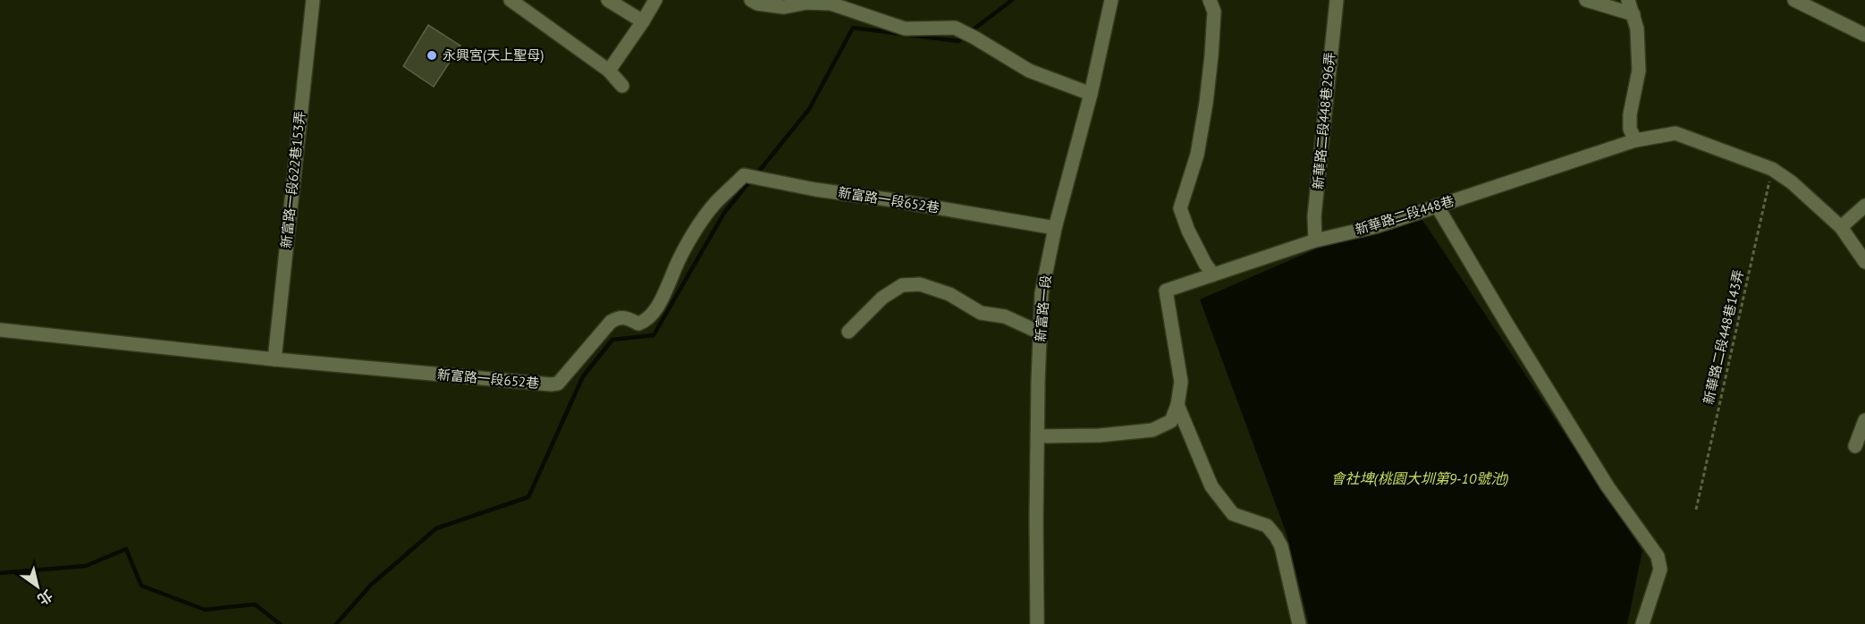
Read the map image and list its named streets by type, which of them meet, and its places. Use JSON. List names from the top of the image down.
{
  "streets": {
    "street": [
      "新華路二段448巷296弄",
      "新富路一段622巷153弄",
      "新富路一段652巷",
      "新華路二段448巷",
      "新富路一段"
    ],
    "path": ["新華路二段448巷143弄"]
  },
  "crossings": [
    ["新華路二段448巷296弄", "新華路二段448巷"],
    ["新富路一段622巷153弄", "新富路一段652巷"],
    ["新富路一段652巷", "新富路一段"],
    ["新華路二段448巷", "新富路一段"],
    ["新華路二段448巷", "新華路二段448巷143弄"]
  ],
  "water": ["會社埤(桃園大圳第9-10號池)"],
  "places": ["永興宮(天上聖母)"],
  "north": "bottom right"
}
